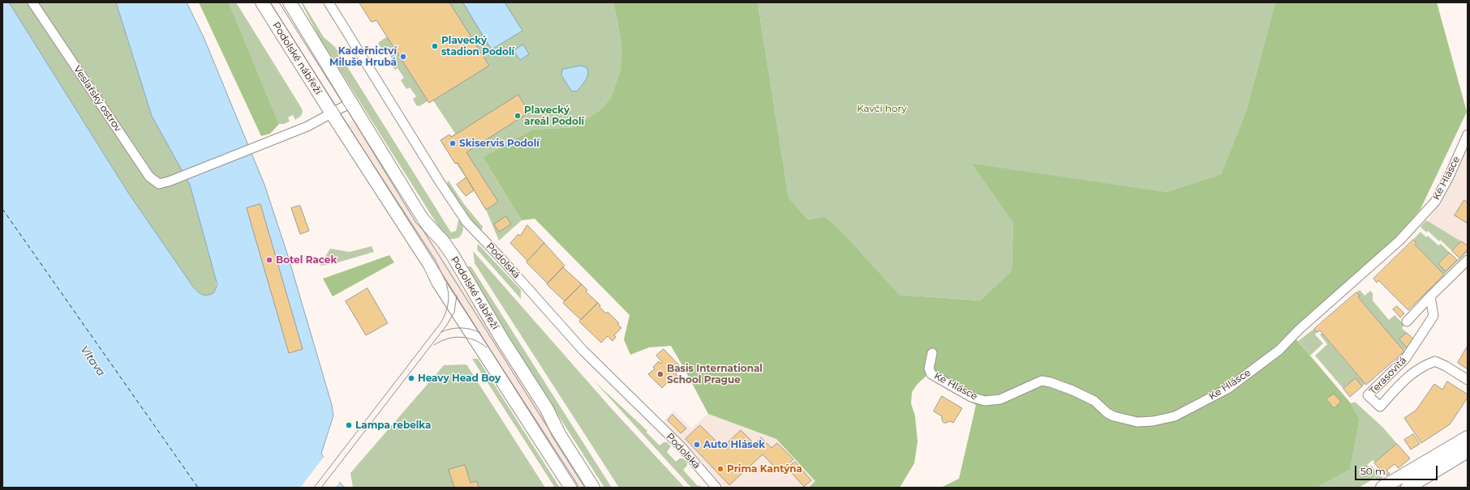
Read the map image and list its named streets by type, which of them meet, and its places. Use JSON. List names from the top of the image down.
{
  "streets": {
    "main road": ["Podolské nábřeží"],
    "street": [
      "Veslařský ostrov",
      "Ke Hlásce",
      "Podolská",
      "Terasovitá"
    ]
  },
  "crossings": [
    ["Podolské nábřeží", "Veslařský ostrov"]
  ],
  "water": ["Vltava"],
  "parks": ["Kavčí hory"],
  "places": [
    "Plavecký stadion Podolí",
    "Kadeřnictví Miluše Hrubá",
    "Plavecký areál Podolí",
    "Skiservis Podolí",
    "Botel Racek",
    "Basis International School Prague",
    "Heavy Head Boy",
    "Lampa rebelka",
    "Auto Hlásek",
    "Prima Kantýna"
  ],
  "scale_bar": "50 m"
}
